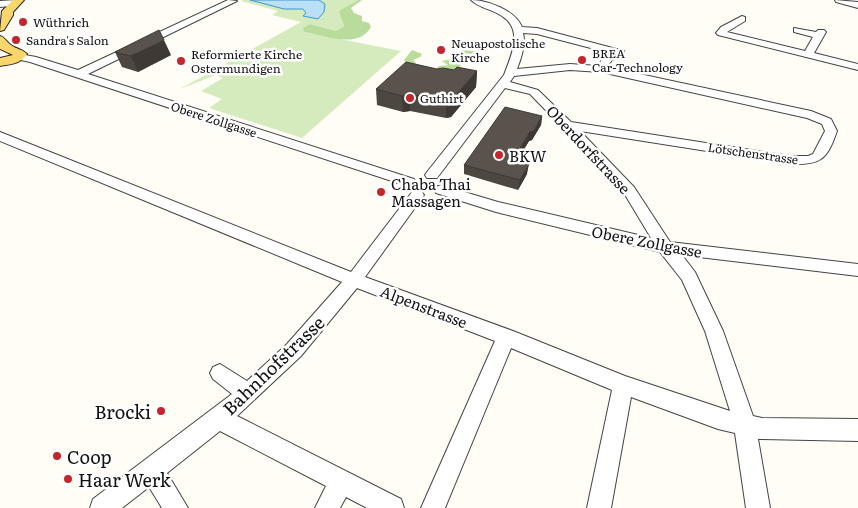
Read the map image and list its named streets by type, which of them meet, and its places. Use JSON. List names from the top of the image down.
{
  "streets": {
    "street": [
      "Obere Zollgasse",
      "Oberdorfstrasse",
      "Lötschenstrasse",
      "Alpenstrasse",
      "Bahnhofstrasse"
    ]
  },
  "crossings": [
    ["Obere Zollgasse", "Oberdorfstrasse"],
    ["Obere Zollgasse", "Bahnhofstrasse"],
    ["Oberdorfstrasse", "Lötschenstrasse"],
    ["Oberdorfstrasse", "Alpenstrasse"],
    ["Alpenstrasse", "Bahnhofstrasse"]
  ],
  "places": [
    "Wüthrich",
    "Sandra's Salon",
    "Neuapostolische Kirche",
    "BREA Car-Technology",
    "Reformierte Kirche Ostermundigen",
    "Guthirt",
    "BKW",
    "Chaba Thai Massagen",
    "Brocki",
    "Coop",
    "Haar Werk"
  ]
}
